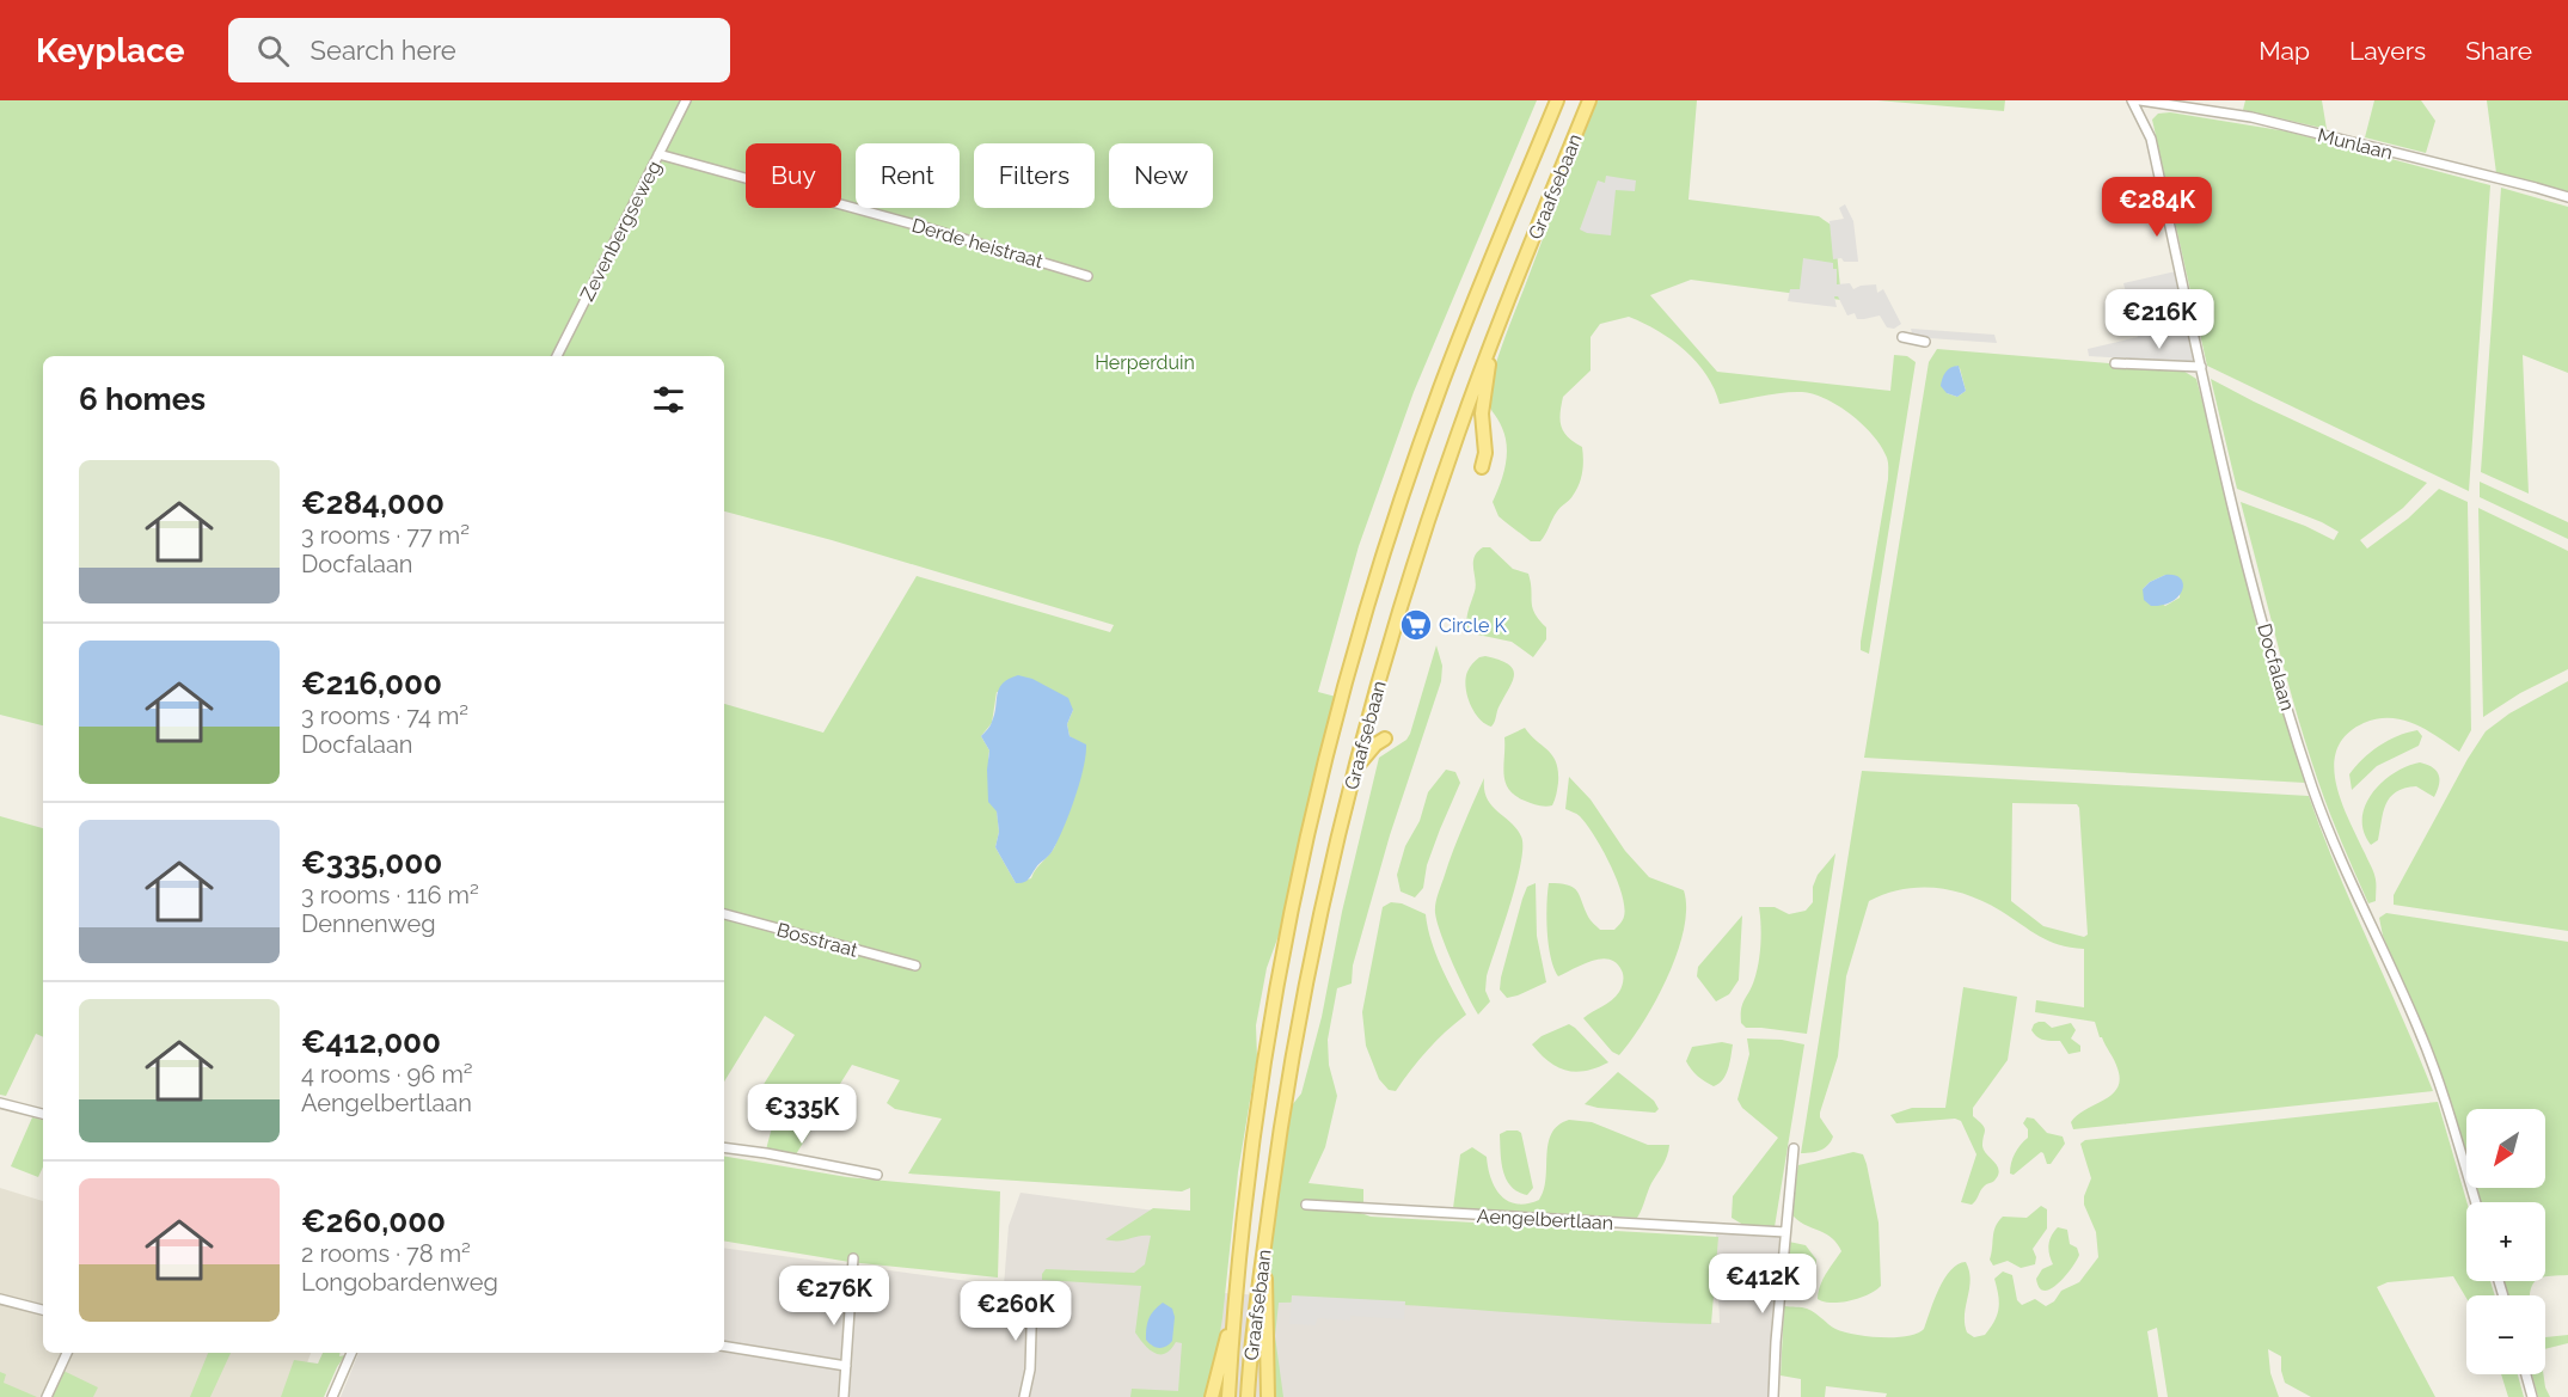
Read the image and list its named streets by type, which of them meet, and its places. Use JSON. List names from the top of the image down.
{
  "streets": {
    "main road": ["Graafsebaan"],
    "street": [
      "Munlaan",
      "Zevenbergseweg",
      "Derde heistraat",
      "Docfalaan",
      "Bosstraat",
      "Aengelbertlaan"
    ]
  },
  "crossings": [
    ["Zevenbergseweg", "Derde heistraat"]
  ],
  "parks": ["Herperduin"],
  "places": {
    "supermarket": ["Circle K"]
  },
  "north": "bottom left",
  "page": {
    "header": "Keyplace",
    "search": "Search here",
    "nav": ["Map", "Layers", "Share"],
    "chip": [
      "Buy",
      "Rent",
      "Filters",
      "New"
    ],
    "price": [
      "€284K",
      "€216K",
      "€335K",
      "€412K",
      "€276K",
      "€260K"
    ],
    "heading": "6 homes",
    "list": [
      {
        "name": "€284,000",
        "note": "3 rooms · 77 m² · Docfalaan"
      },
      {
        "name": "€216,000",
        "note": "3 rooms · 74 m² · Docfalaan"
      },
      {
        "name": "€335,000",
        "note": "3 rooms · 116 m² · Dennenweg"
      },
      {
        "name": "€412,000",
        "note": "4 rooms · 96 m² · Aengelbertlaan"
      },
      {
        "name": "€260,000",
        "note": "2 rooms · 78 m² · Longobardenweg"
      }
    ],
    "map_buttons": ["+", "−"]
  }
}
